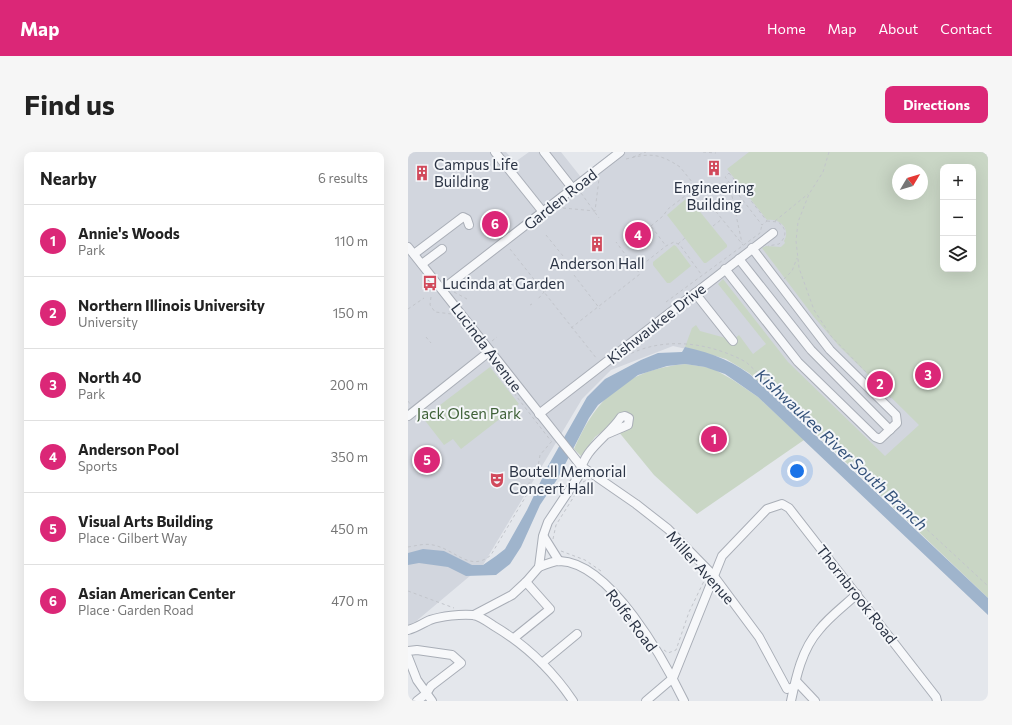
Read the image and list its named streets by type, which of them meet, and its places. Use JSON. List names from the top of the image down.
{
  "streets": {
    "street": [
      "Garden Road",
      "Kishwaukee Drive",
      "Lucinda Avenue",
      "Miller Avenue",
      "Thornbrook Road",
      "Rolfe Road"
    ]
  },
  "crossings": [
    ["Garden Road", "Lucinda Avenue"],
    ["Kishwaukee Drive", "Lucinda Avenue"],
    ["Lucinda Avenue", "Miller Avenue"],
    ["Miller Avenue", "Thornbrook Road"]
  ],
  "water": ["Kishwaukee River South Branch"],
  "parks": ["Jack Olsen Park"],
  "places": {
    "building": ["Engineering Building", "Campus Life Building", "Anderson Hall"],
    "bus stop": ["Lucinda at Garden"],
    "theatre": ["Boutell Memorial Concert Hall"]
  },
  "north": "top right",
  "page": {
    "header": "Map",
    "nav": [
      "Home",
      "Map",
      "About",
      "Contact"
    ],
    "buttons": "Directions",
    "title": "Find us",
    "heading": ["Nearby", "6 results"],
    "map_buttons": ["+", "−"],
    "list": [
      {
        "mark": "1",
        "name": "Annie's Woods",
        "note": "Park",
        "value": "110 m"
      },
      {
        "mark": "2",
        "name": "Northern Illinois University",
        "note": "University",
        "value": "150 m"
      },
      {
        "mark": "3",
        "name": "North 40",
        "note": "Park",
        "value": "200 m"
      },
      {
        "mark": "4",
        "name": "Anderson Pool",
        "note": "Sports",
        "value": "350 m"
      },
      {
        "mark": "5",
        "name": "Visual Arts Building",
        "note": "Place · Gilbert Way",
        "value": "450 m"
      },
      {
        "mark": "6",
        "name": "Asian American Center",
        "note": "Place · Garden Road",
        "value": "470 m"
      }
    ],
    "pins": [
      "6",
      "4",
      "3",
      "2",
      "1",
      "5"
    ]
  }
}
